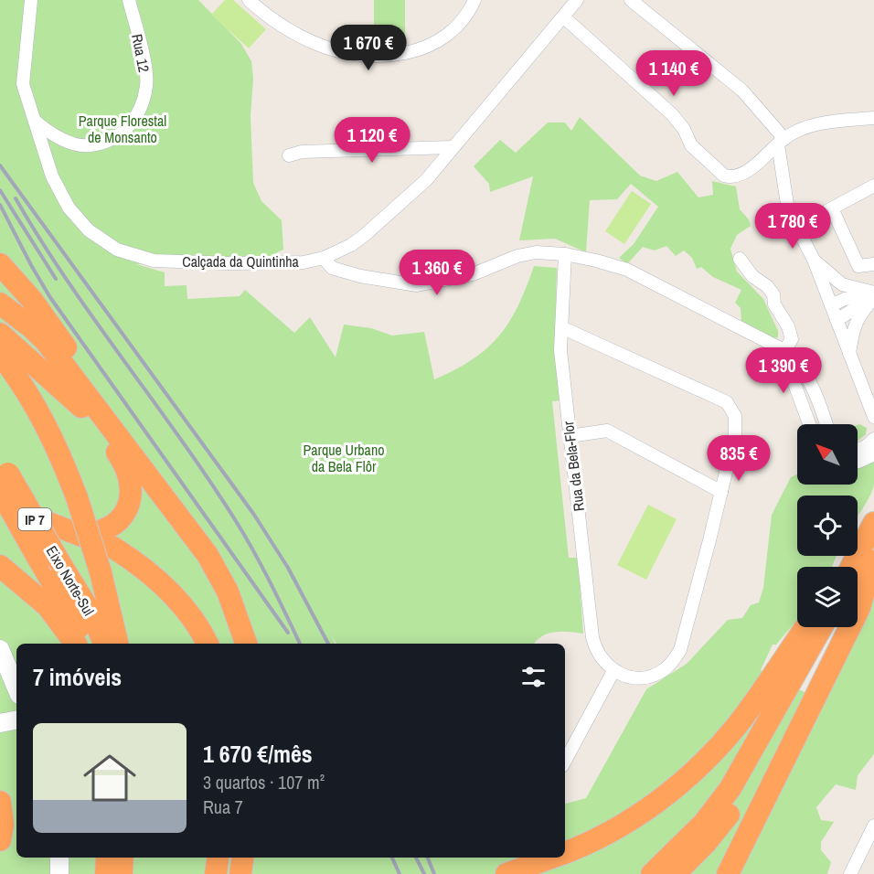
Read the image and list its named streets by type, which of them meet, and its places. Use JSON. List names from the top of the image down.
{
  "streets": {
    "highway": ["IP 7", "Eixo Norte-Sul"],
    "street": ["Rua 12", "Calçada da Quintinha", "Rua da Bela-Flor"]
  },
  "crossings": [
    ["Rua 12", "Calçada da Quintinha"]
  ],
  "parks": ["Parque Florestal de Monsanto", "Parque Urbano da Bela Flôr"],
  "north": "top left",
  "page": {
    "price": [
      "1 670 €",
      "1 140 €",
      "1 120 €",
      "1 780 €",
      "1 360 €",
      "1 390 €",
      "835 €"
    ],
    "heading": "7 imóveis",
    "list": [
      {
        "name": "1 670 €/mês",
        "note": "3 quartos · 107 m² · Rua 7"
      }
    ]
  }
}
